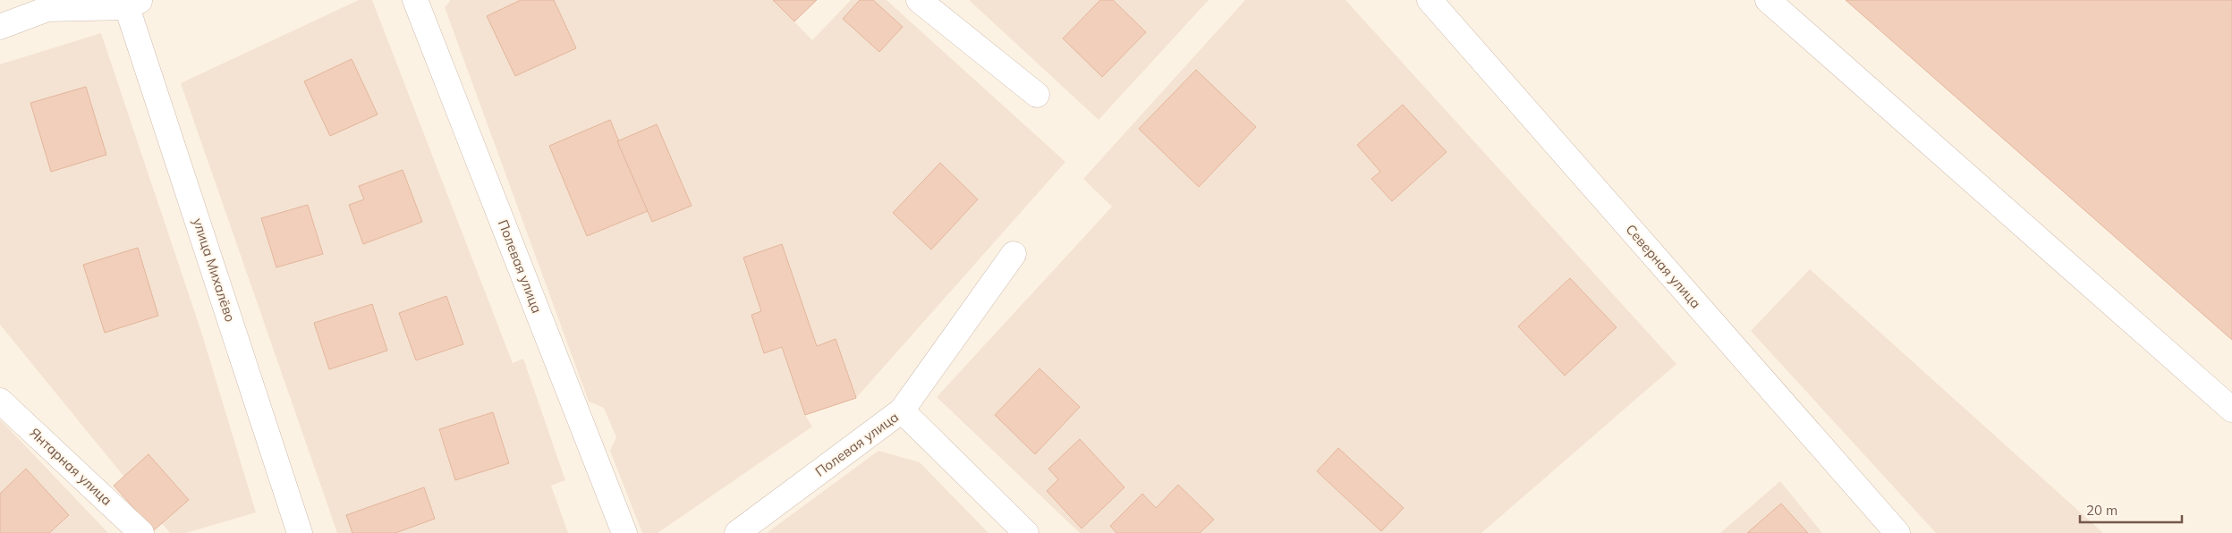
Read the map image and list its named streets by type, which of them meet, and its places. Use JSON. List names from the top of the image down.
{
  "streets": {
    "street": [
      "Полевая улица",
      "Северная улица",
      "улица Михалёво",
      "Янтарная улица"
    ]
  },
  "scale_bar": "20 m"
}
